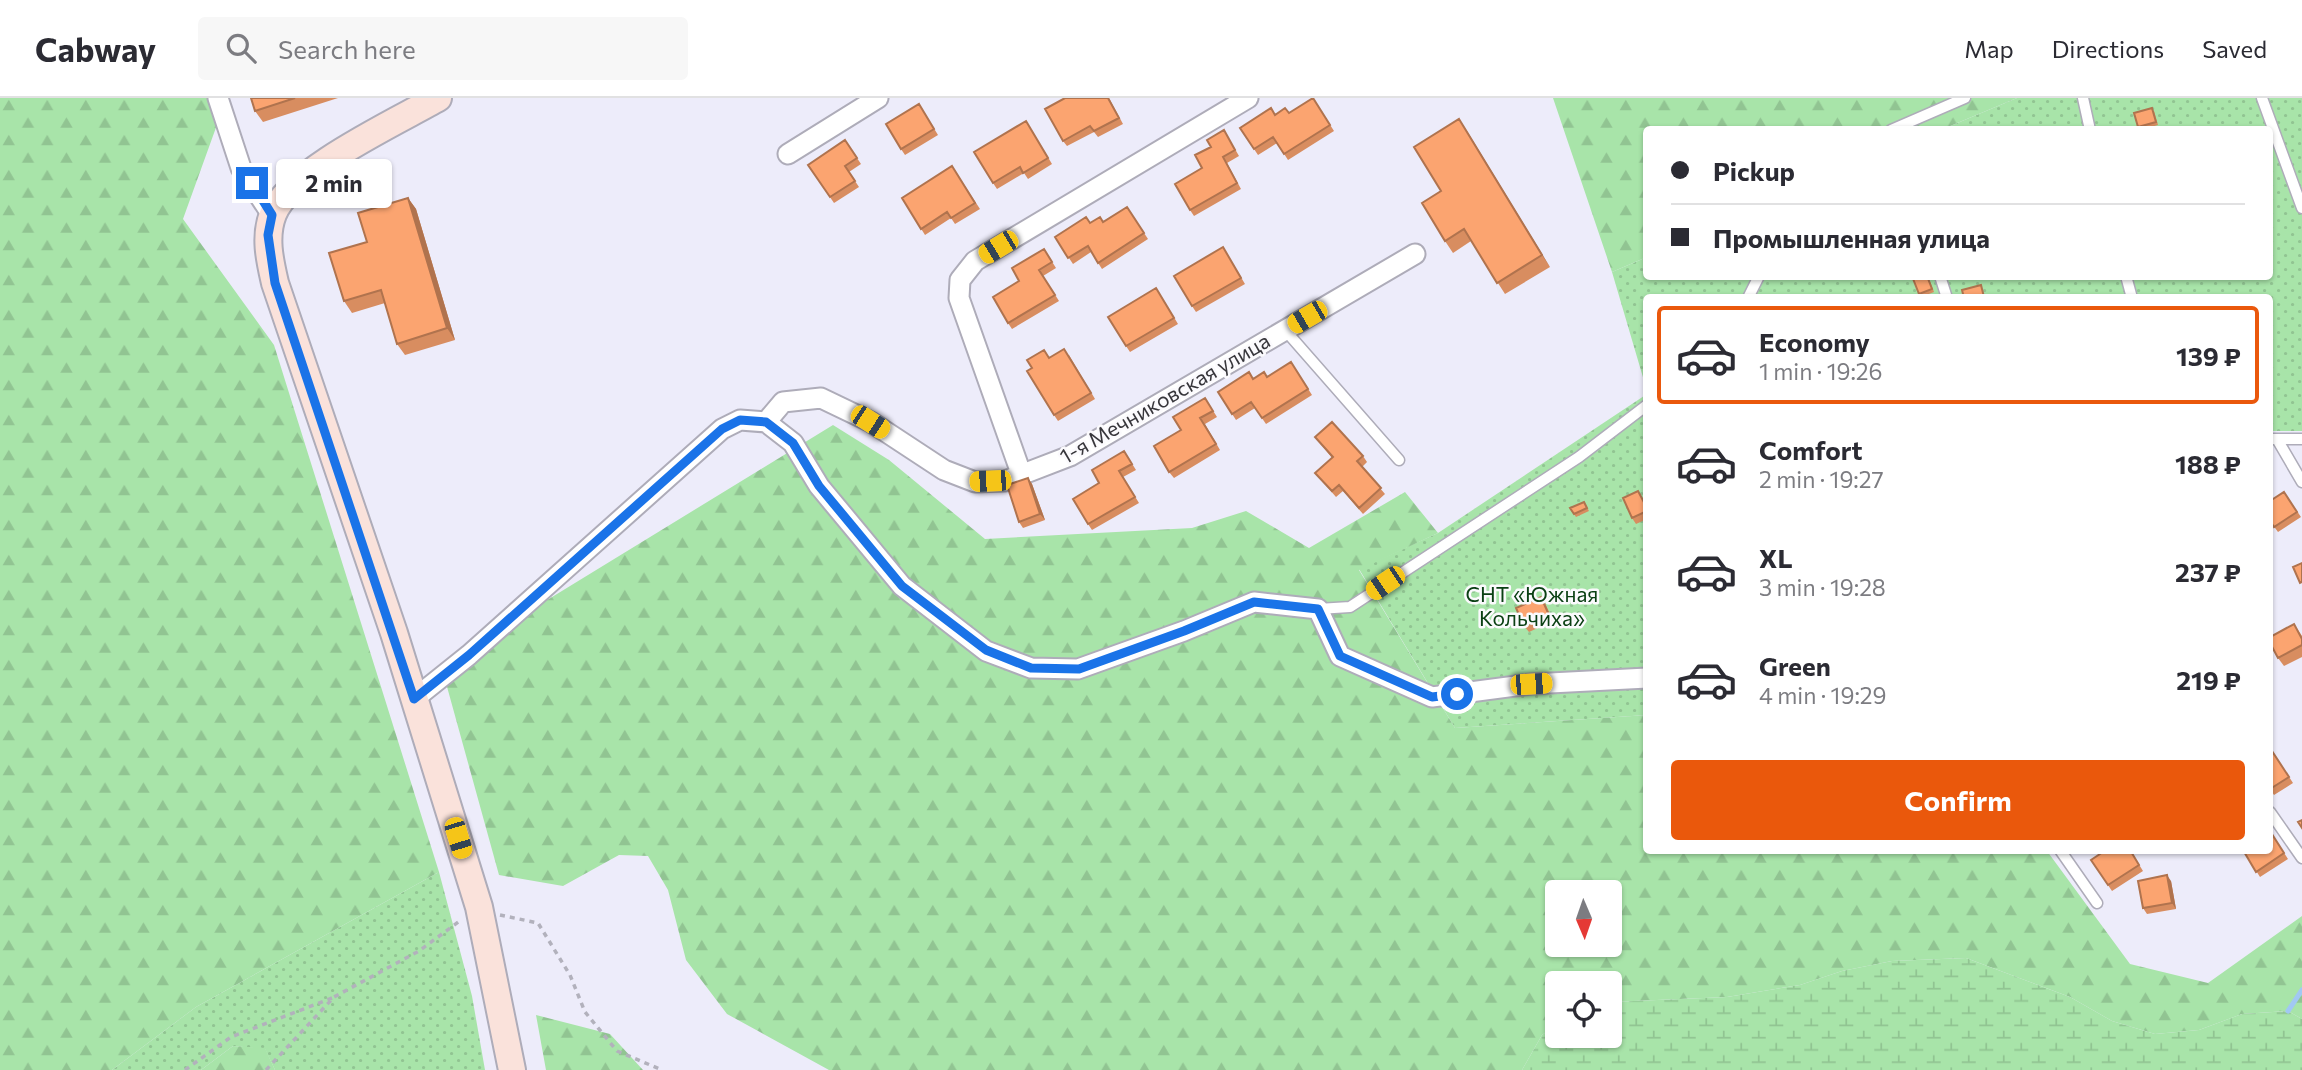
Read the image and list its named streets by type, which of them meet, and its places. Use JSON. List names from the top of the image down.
{
  "streets": {
    "street": ["1-я Мечниковская улица"]
  },
  "parks": ["СНТ «Южная Кольчиха»"],
  "north": "bottom",
  "page": {
    "header": "Cabway",
    "search": "Search here",
    "nav": ["Map", "Directions", "Saved"],
    "banner": ["Pickup", "Промышленная улица"],
    "bubble": "2 min",
    "list": [
      {
        "name": "Economy",
        "note": "1 min · 19:26",
        "value": "139 ₽"
      },
      {
        "name": "Comfort",
        "note": "2 min · 19:27",
        "value": "188 ₽"
      },
      {
        "name": "XL",
        "note": "3 min · 19:28",
        "value": "237 ₽"
      },
      {
        "name": "Green",
        "note": "4 min · 19:29",
        "value": "219 ₽"
      }
    ],
    "buttons": "Confirm"
  }
}
